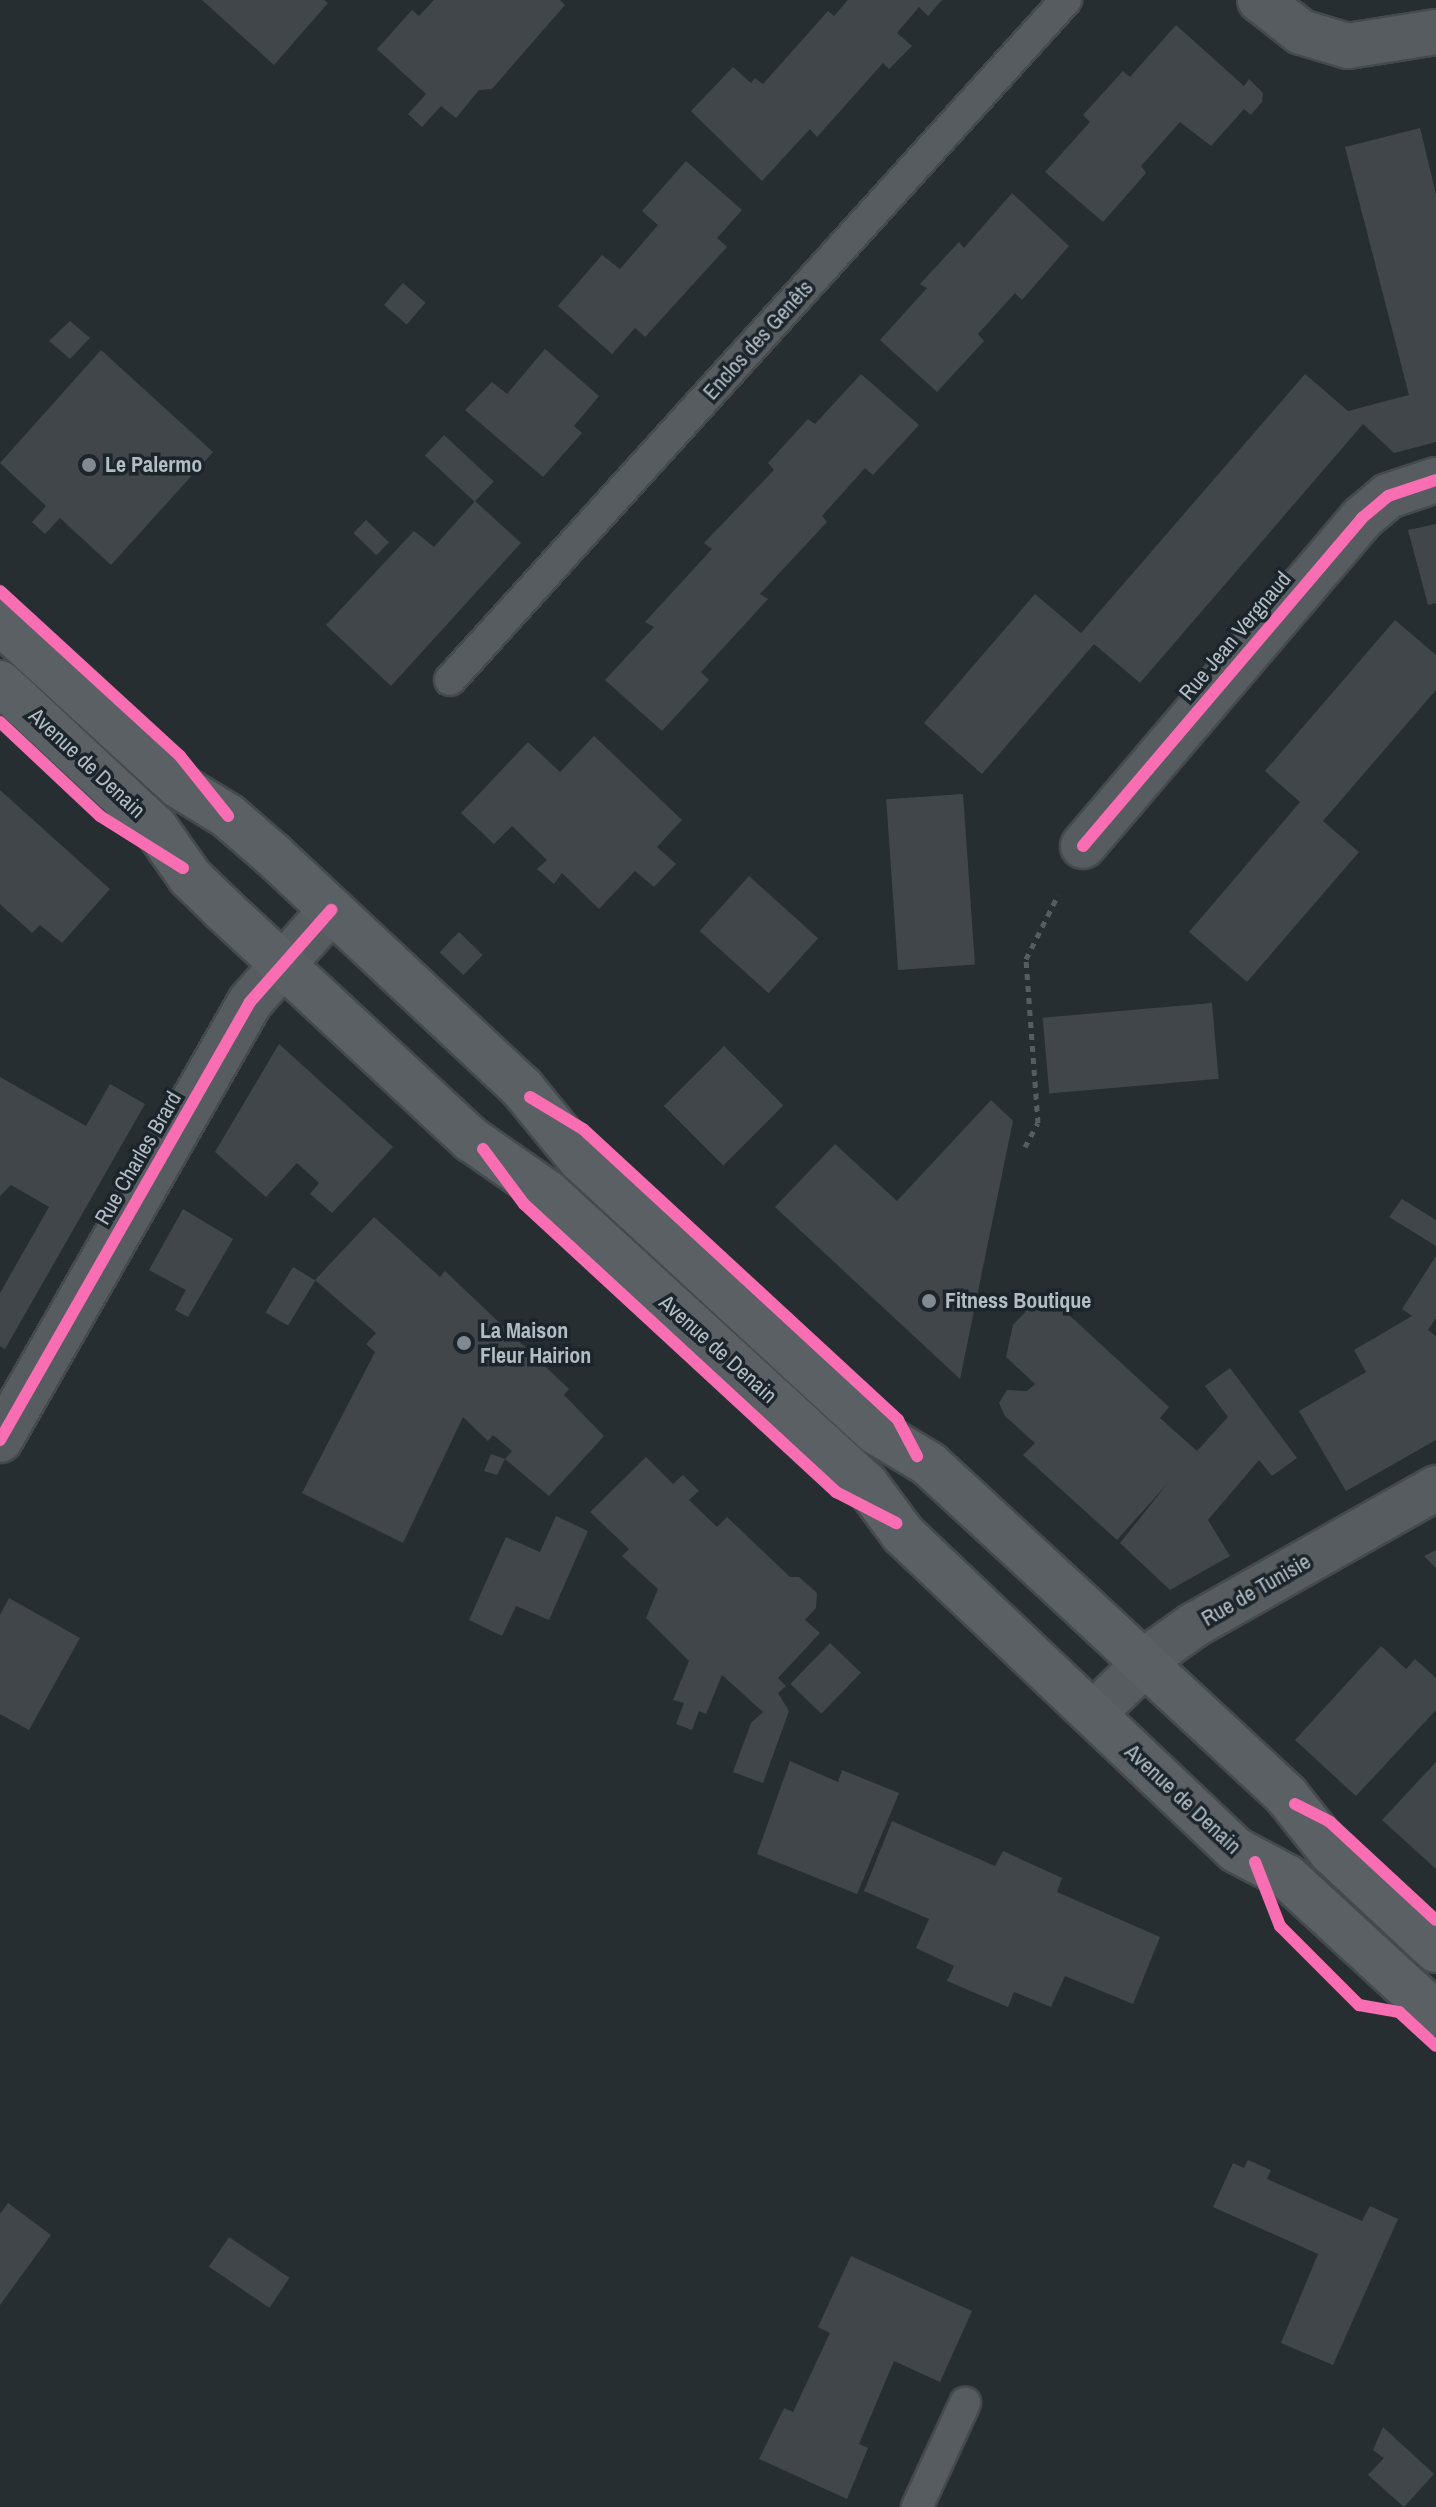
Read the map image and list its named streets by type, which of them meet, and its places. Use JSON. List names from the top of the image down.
{
  "streets": {
    "main road": ["Avenue de Denain"],
    "street": ["Rue Jean Vergnaud", "Rue Charles Brard", "Rue de Tunisie"],
    "lane": ["Enclos des Genêts"]
  },
  "crossings": [
    ["Avenue de Denain", "Rue Charles Brard"],
    ["Avenue de Denain", "Rue de Tunisie"]
  ],
  "places": ["Le Palermo", "Fitness Boutique", "La Maison Fleur Hairion"]
}
